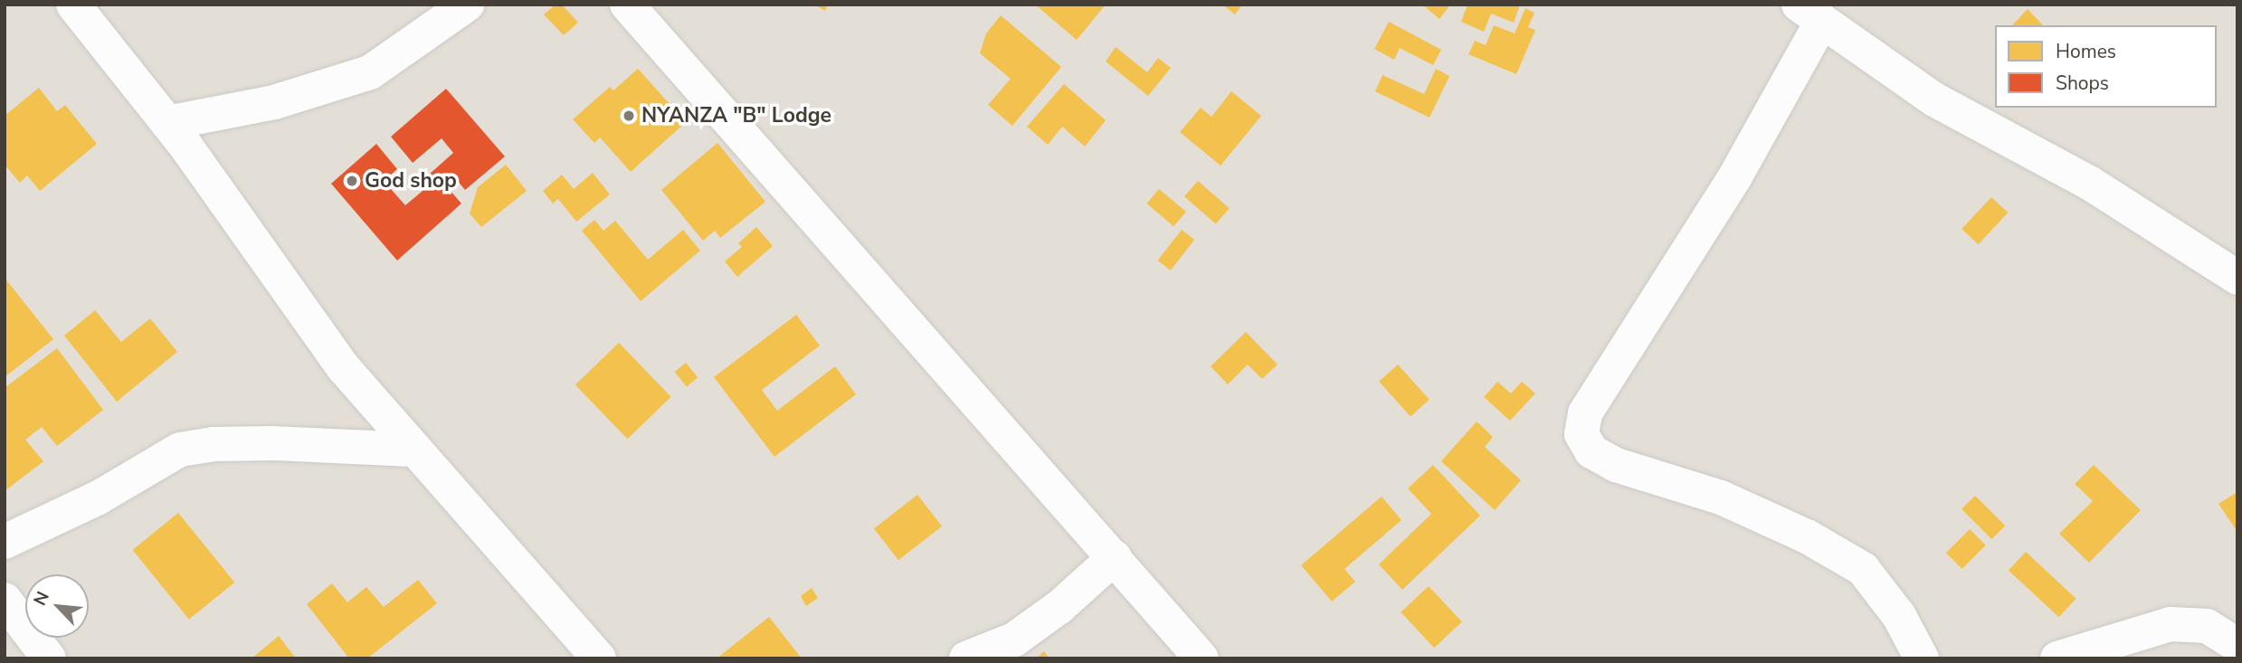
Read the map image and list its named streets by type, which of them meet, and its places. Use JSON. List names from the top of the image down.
{
  "places": ["NYANZA \"B\" Lodge", "God shop"],
  "legend": ["Homes", "Shops"],
  "north": "top left"
}
